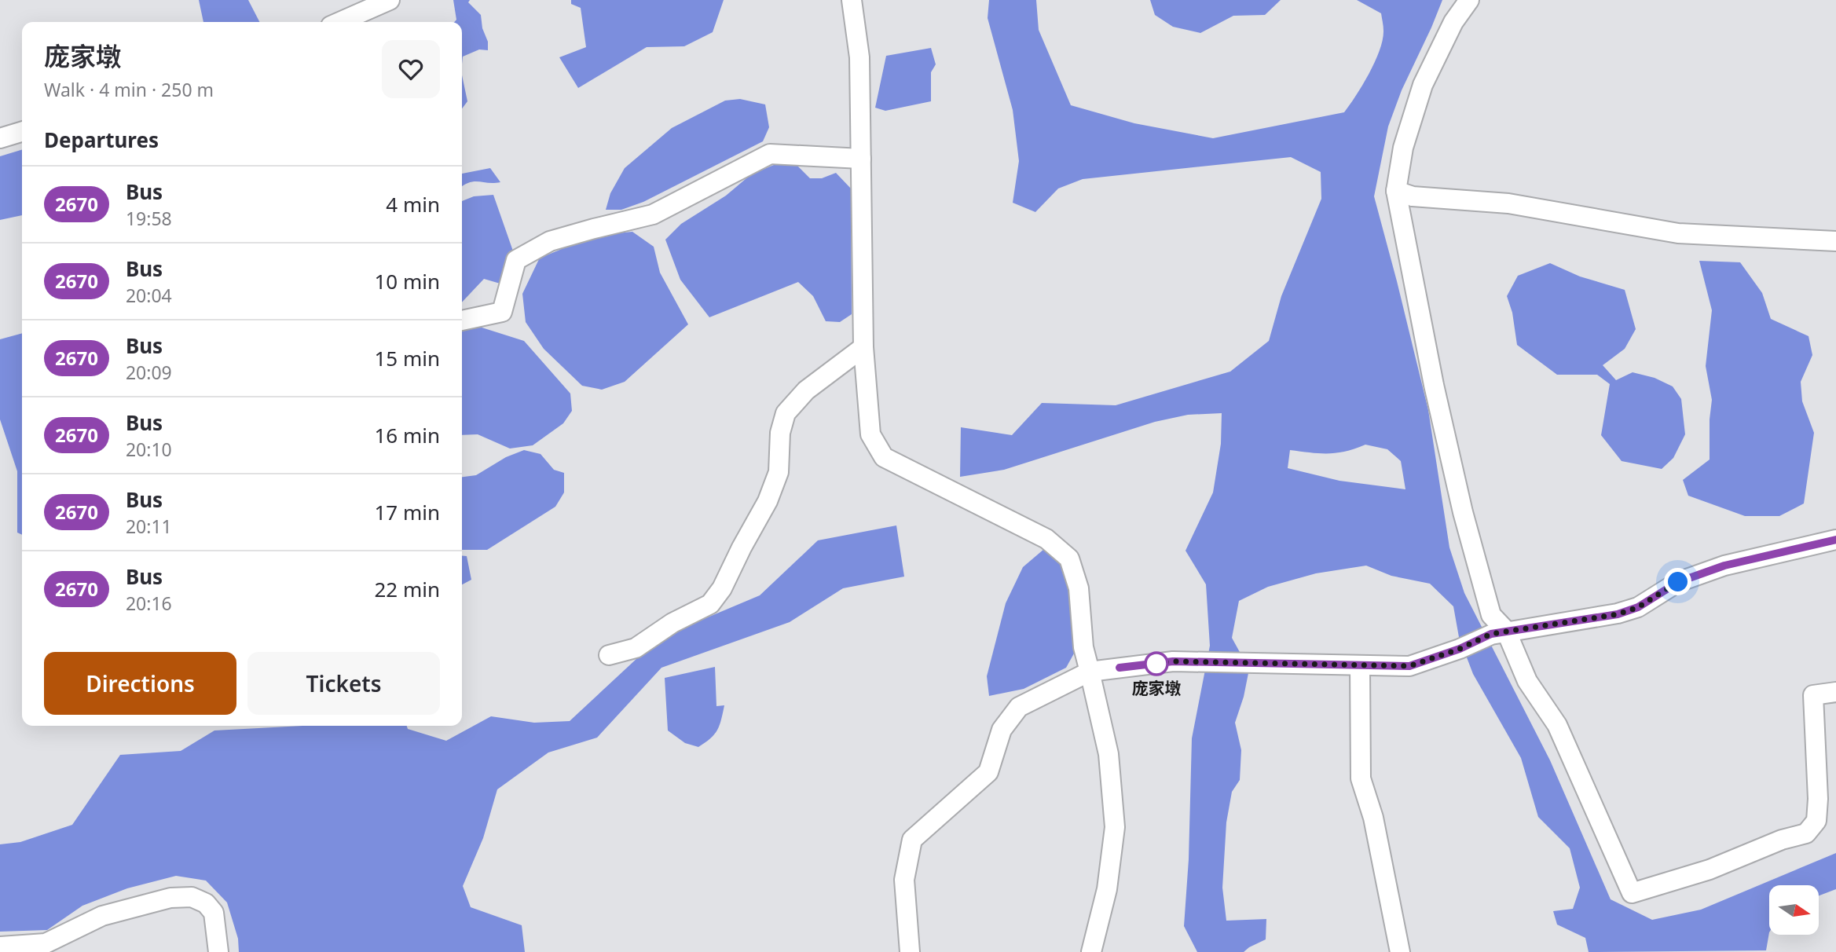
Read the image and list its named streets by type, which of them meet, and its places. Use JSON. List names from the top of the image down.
{
  "places": ["庞家墩"],
  "lines": ["bus line 2670"],
  "north": "right",
  "page": {
    "heading": [
      ["庞家墩", "Walk · 4 min · 250 m"],
      "Departures"
    ],
    "list": [
      {
        "mark": "2670",
        "name": "Bus",
        "note": "19:58",
        "value": "4 min"
      },
      {
        "mark": "2670",
        "name": "Bus",
        "note": "20:04",
        "value": "10 min"
      },
      {
        "mark": "2670",
        "name": "Bus",
        "note": "20:09",
        "value": "15 min"
      },
      {
        "mark": "2670",
        "name": "Bus",
        "note": "20:10",
        "value": "16 min"
      },
      {
        "mark": "2670",
        "name": "Bus",
        "note": "20:11",
        "value": "17 min"
      },
      {
        "mark": "2670",
        "name": "Bus",
        "note": "20:16",
        "value": "22 min"
      }
    ],
    "buttons": ["Directions", "Tickets"]
  }
}
